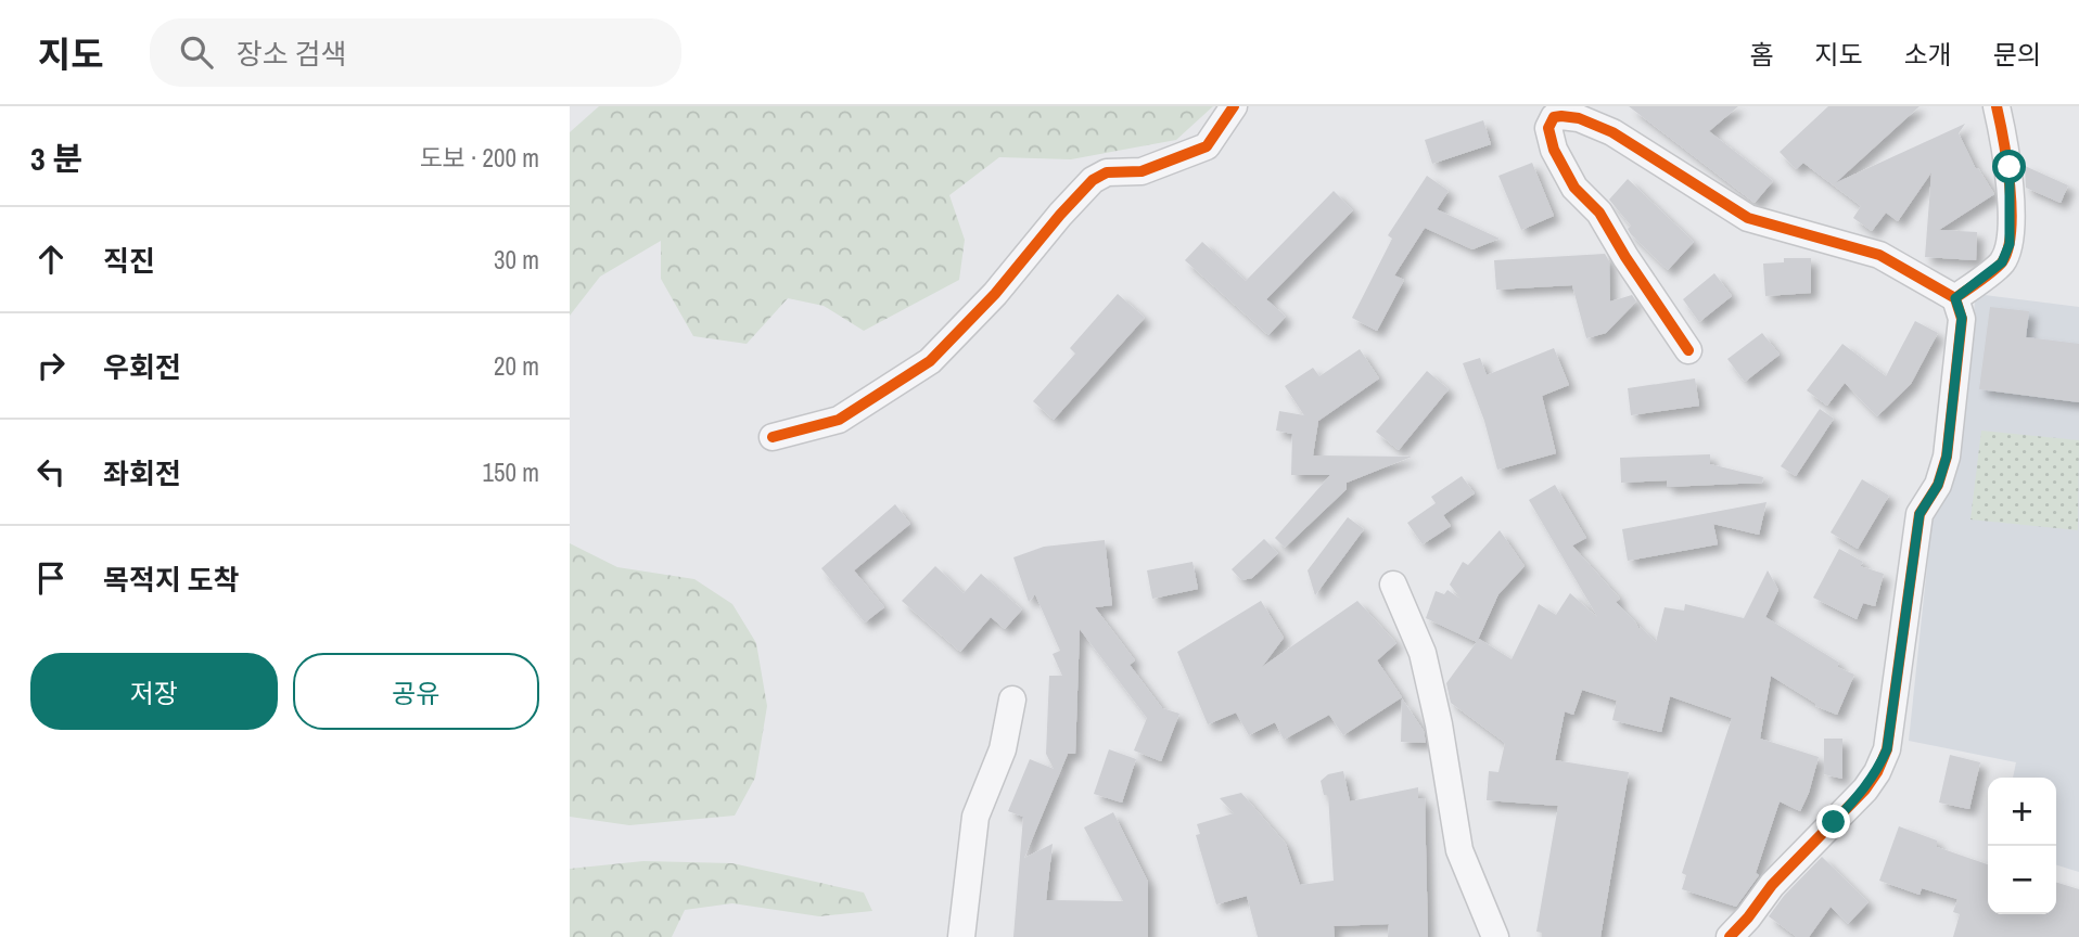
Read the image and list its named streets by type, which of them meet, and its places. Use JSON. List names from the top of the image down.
{
  "page": {
    "header": "지도",
    "search": "장소 검색",
    "nav": [
      "홈",
      "지도",
      "소개",
      "문의"
    ],
    "heading": ["3 분", "도보 · 200 m"],
    "list": [
      ["직진", "30 m"],
      ["우회전", "20 m"],
      ["좌회전", "150 m"],
      "목적지 도착"
    ],
    "buttons": ["저장", "공유"],
    "map_buttons": ["+", "−"]
  }
}
